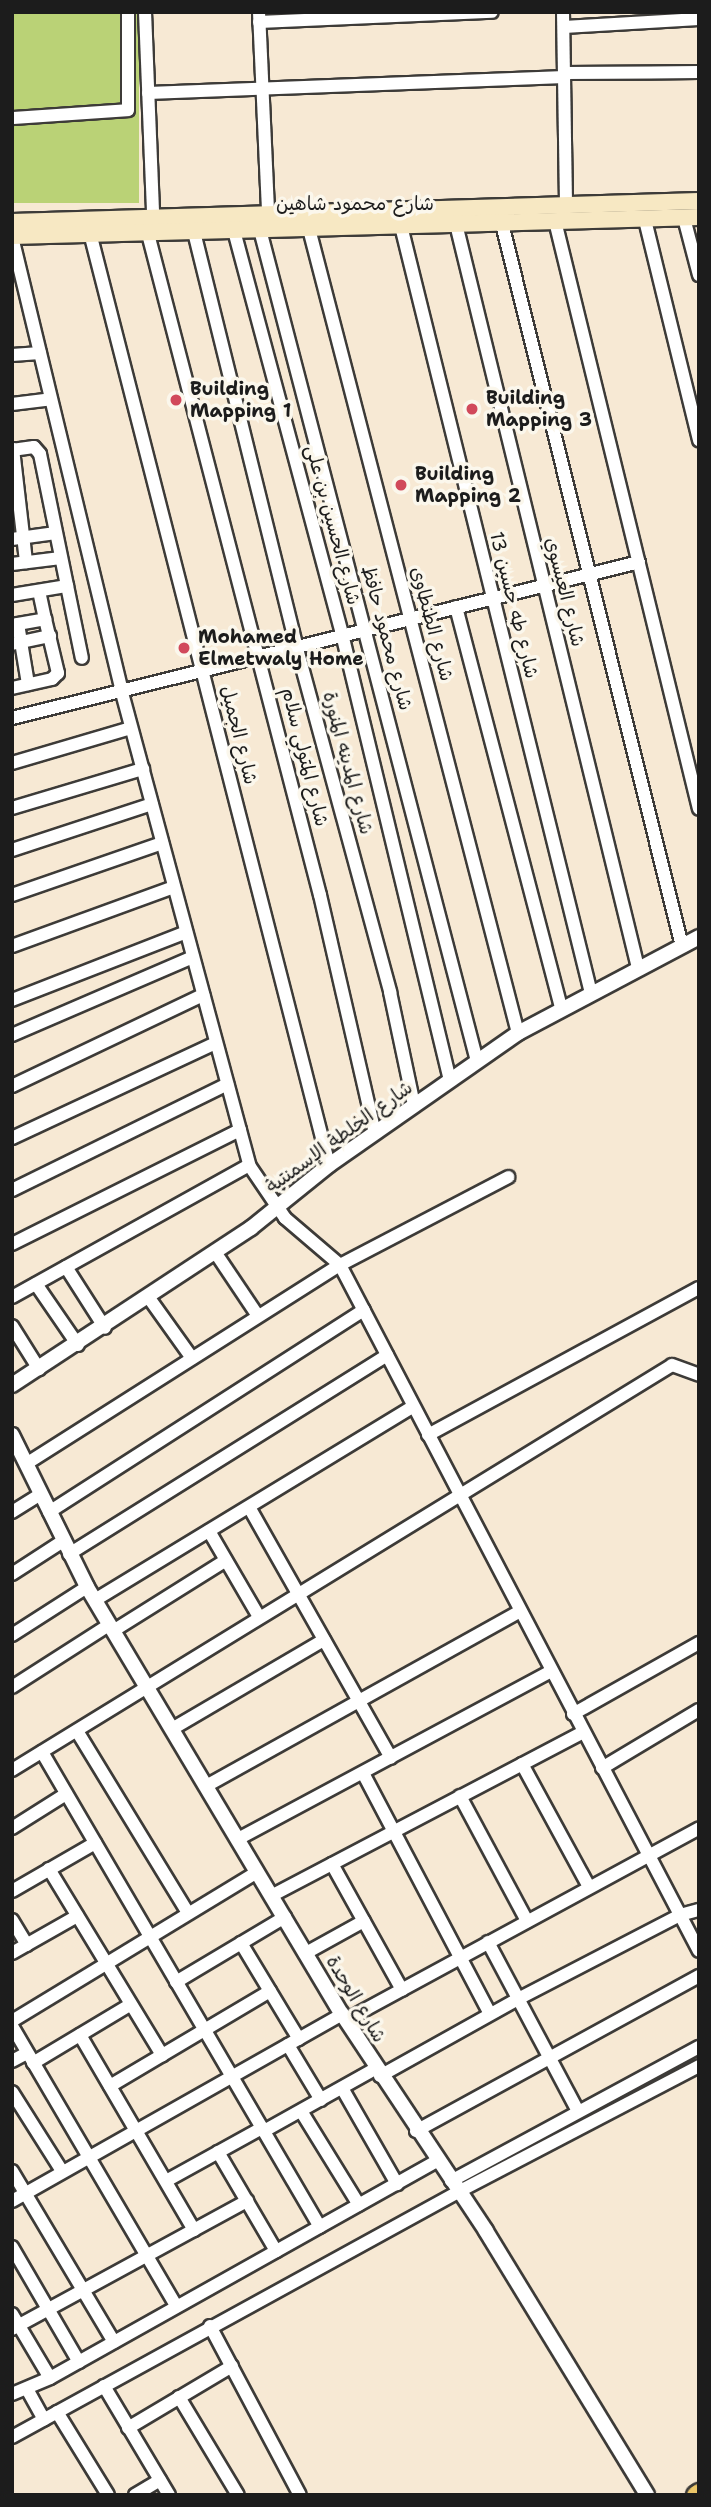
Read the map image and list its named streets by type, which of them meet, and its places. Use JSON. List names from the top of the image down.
{
  "streets": {
    "main road": ["شارع محمود شاهين"],
    "street": [
      "شارع الحسين بن على",
      "شارع العيسوي",
      "شارع طه حسين 13",
      "شارع الطنطاوى",
      "شارع محمود حافظ",
      "شارع الجميل",
      "شارع المتولي سلام",
      "شارع المدينه المنورة",
      "شارع الخلطة الإسمنتية",
      "شارع الوحدة"
    ]
  },
  "crossings": [
    ["شارع محمود شاهين", "شارع الحسين بن على"],
    ["شارع محمود شاهين", "شارع العيسوي"],
    ["شارع محمود شاهين", "شارع طه حسين 13"],
    ["شارع محمود شاهين", "شارع الطنطاوى"],
    ["شارع محمود شاهين", "شارع محمود حافظ"],
    ["شارع محمود شاهين", "شارع الجميل"],
    ["شارع محمود شاهين", "شارع المتولي سلام"],
    ["شارع محمود شاهين", "شارع المدينه المنورة"],
    ["شارع الحسين بن على", "شارع الخلطة الإسمنتية"],
    ["شارع العيسوي", "شارع الخلطة الإسمنتية"],
    ["شارع طه حسين 13", "شارع الخلطة الإسمنتية"],
    ["شارع الطنطاوى", "شارع الخلطة الإسمنتية"],
    ["شارع محمود حافظ", "شارع الخلطة الإسمنتية"],
    ["شارع الجميل", "شارع الخلطة الإسمنتية"],
    ["شارع المتولي سلام", "شارع الخلطة الإسمنتية"],
    ["شارع المدينه المنورة", "شارع الخلطة الإسمنتية"]
  ],
  "places": [
    "Building Mapping 1",
    "Building Mapping 3",
    "Building Mapping 2",
    "Mohamed Elmetwaly Home"
  ]
}
